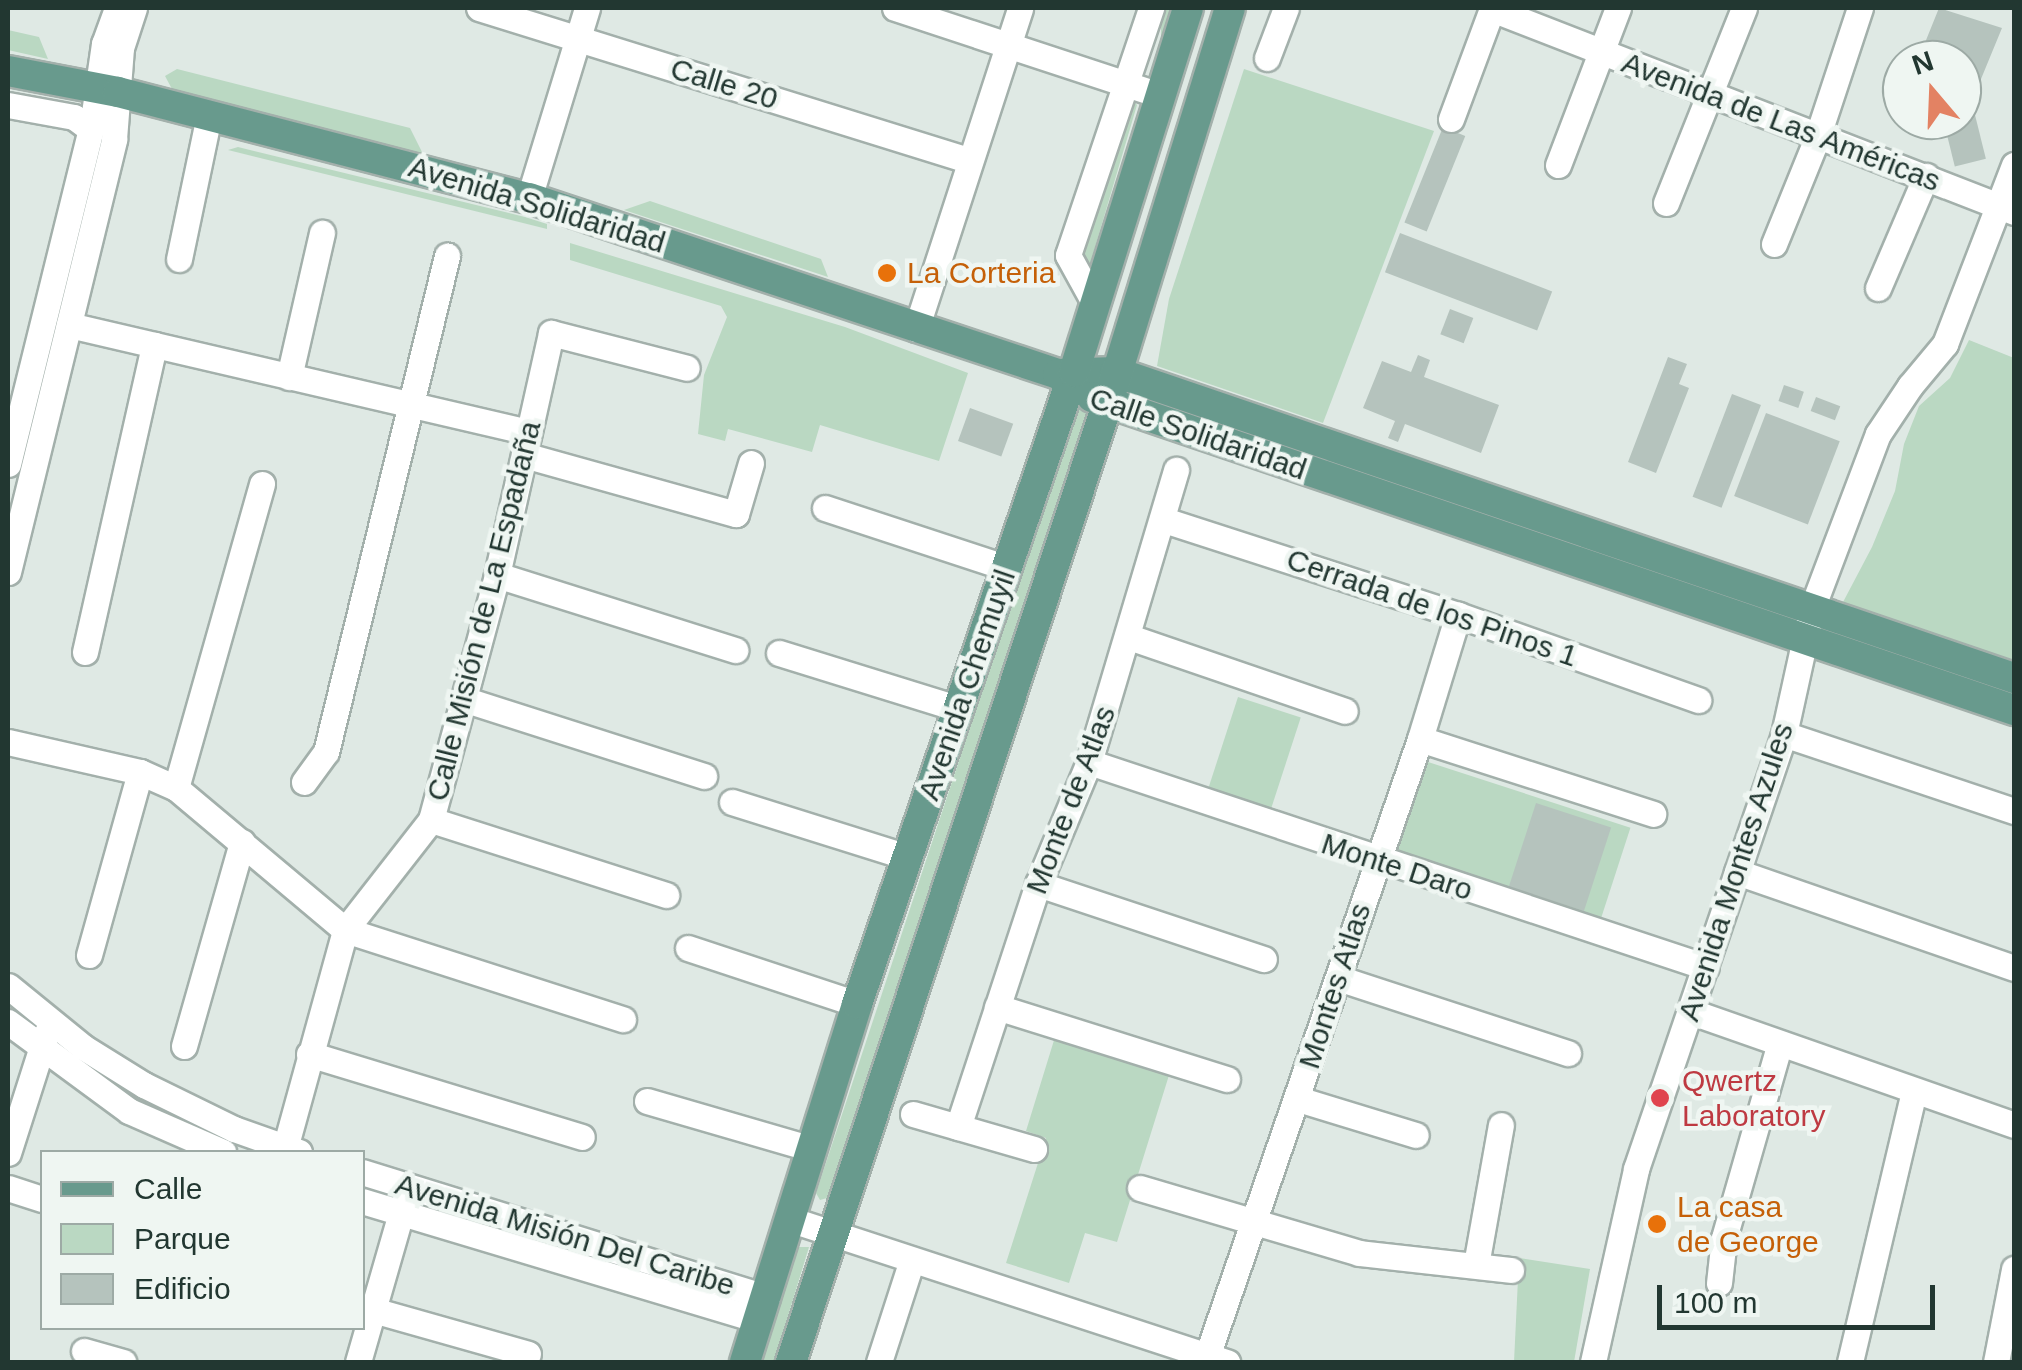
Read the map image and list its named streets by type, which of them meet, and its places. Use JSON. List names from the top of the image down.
{
  "streets": {
    "main road": ["Avenida Solidaridad", "Calle Solidaridad", "Avenida Chemuyil"],
    "street": [
      "Calle 20",
      "Avenida de Las Américas",
      "Cerrada de los Pinos 1",
      "Calle Misión de La Espadaña",
      "Monte de Atlas",
      "Monte Daro",
      "Avenida Montes Azules",
      "Montes Atlas",
      "Avenida Misión Del Caribe"
    ]
  },
  "crossings": [
    ["Avenida de Las Américas", "Avenida Montes Azules"],
    ["Avenida Solidaridad", "Calle Solidaridad"],
    ["Avenida Solidaridad", "Avenida Chemuyil"],
    ["Calle Solidaridad", "Avenida Chemuyil"],
    ["Calle Solidaridad", "Avenida Montes Azules"],
    ["Cerrada de los Pinos 1", "Monte de Atlas"],
    ["Cerrada de los Pinos 1", "Montes Atlas"],
    ["Avenida Chemuyil", "Avenida Misión Del Caribe"],
    ["Monte de Atlas", "Monte Daro"],
    ["Monte Daro", "Avenida Montes Azules"],
    ["Monte Daro", "Montes Atlas"]
  ],
  "places": ["La Corteria", "Qwertz Laboratory", "La casa de George"],
  "legend": ["Calle", "Parque", "Edificio"],
  "scale_bar": "100 m",
  "north": "top"
}
